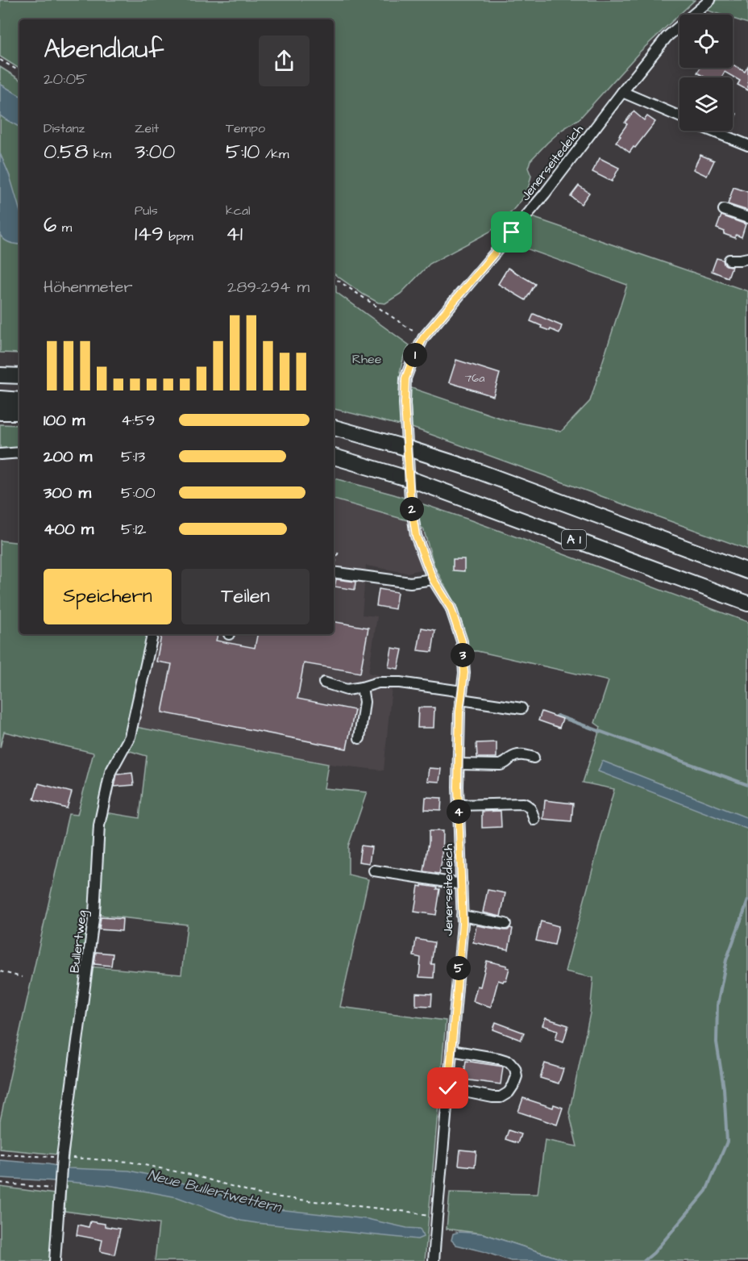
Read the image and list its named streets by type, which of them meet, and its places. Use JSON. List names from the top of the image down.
{
  "streets": {
    "highway": ["A 1"],
    "street": ["Jenerseitedeich", "Bullertweg"]
  },
  "water": ["Neue Bullertwettern"],
  "parks": ["Rhee"],
  "house_numbers": ["76a"],
  "page": {
    "heading": ["Abendlauf", "20:05"],
    "stats": [
      ["Distanz", "0.58 km"],
      ["Zeit", "3:00"],
      ["Tempo", "5:10 /km"],
      ["6 m"],
      ["Puls", "149 bpm"],
      ["kcal", "41"]
    ],
    "chart": ["Höhenmeter", "289–294 m"],
    "pins": [
      "1",
      "2",
      "3",
      "4",
      "5"
    ],
    "list": [
      {
        "name": "100 m",
        "note": "4:59"
      },
      {
        "name": "200 m",
        "note": "5:13"
      },
      {
        "name": "300 m",
        "note": "5:00"
      },
      {
        "name": "400 m",
        "note": "5:12"
      }
    ],
    "buttons": ["Speichern", "Teilen"]
  }
}
